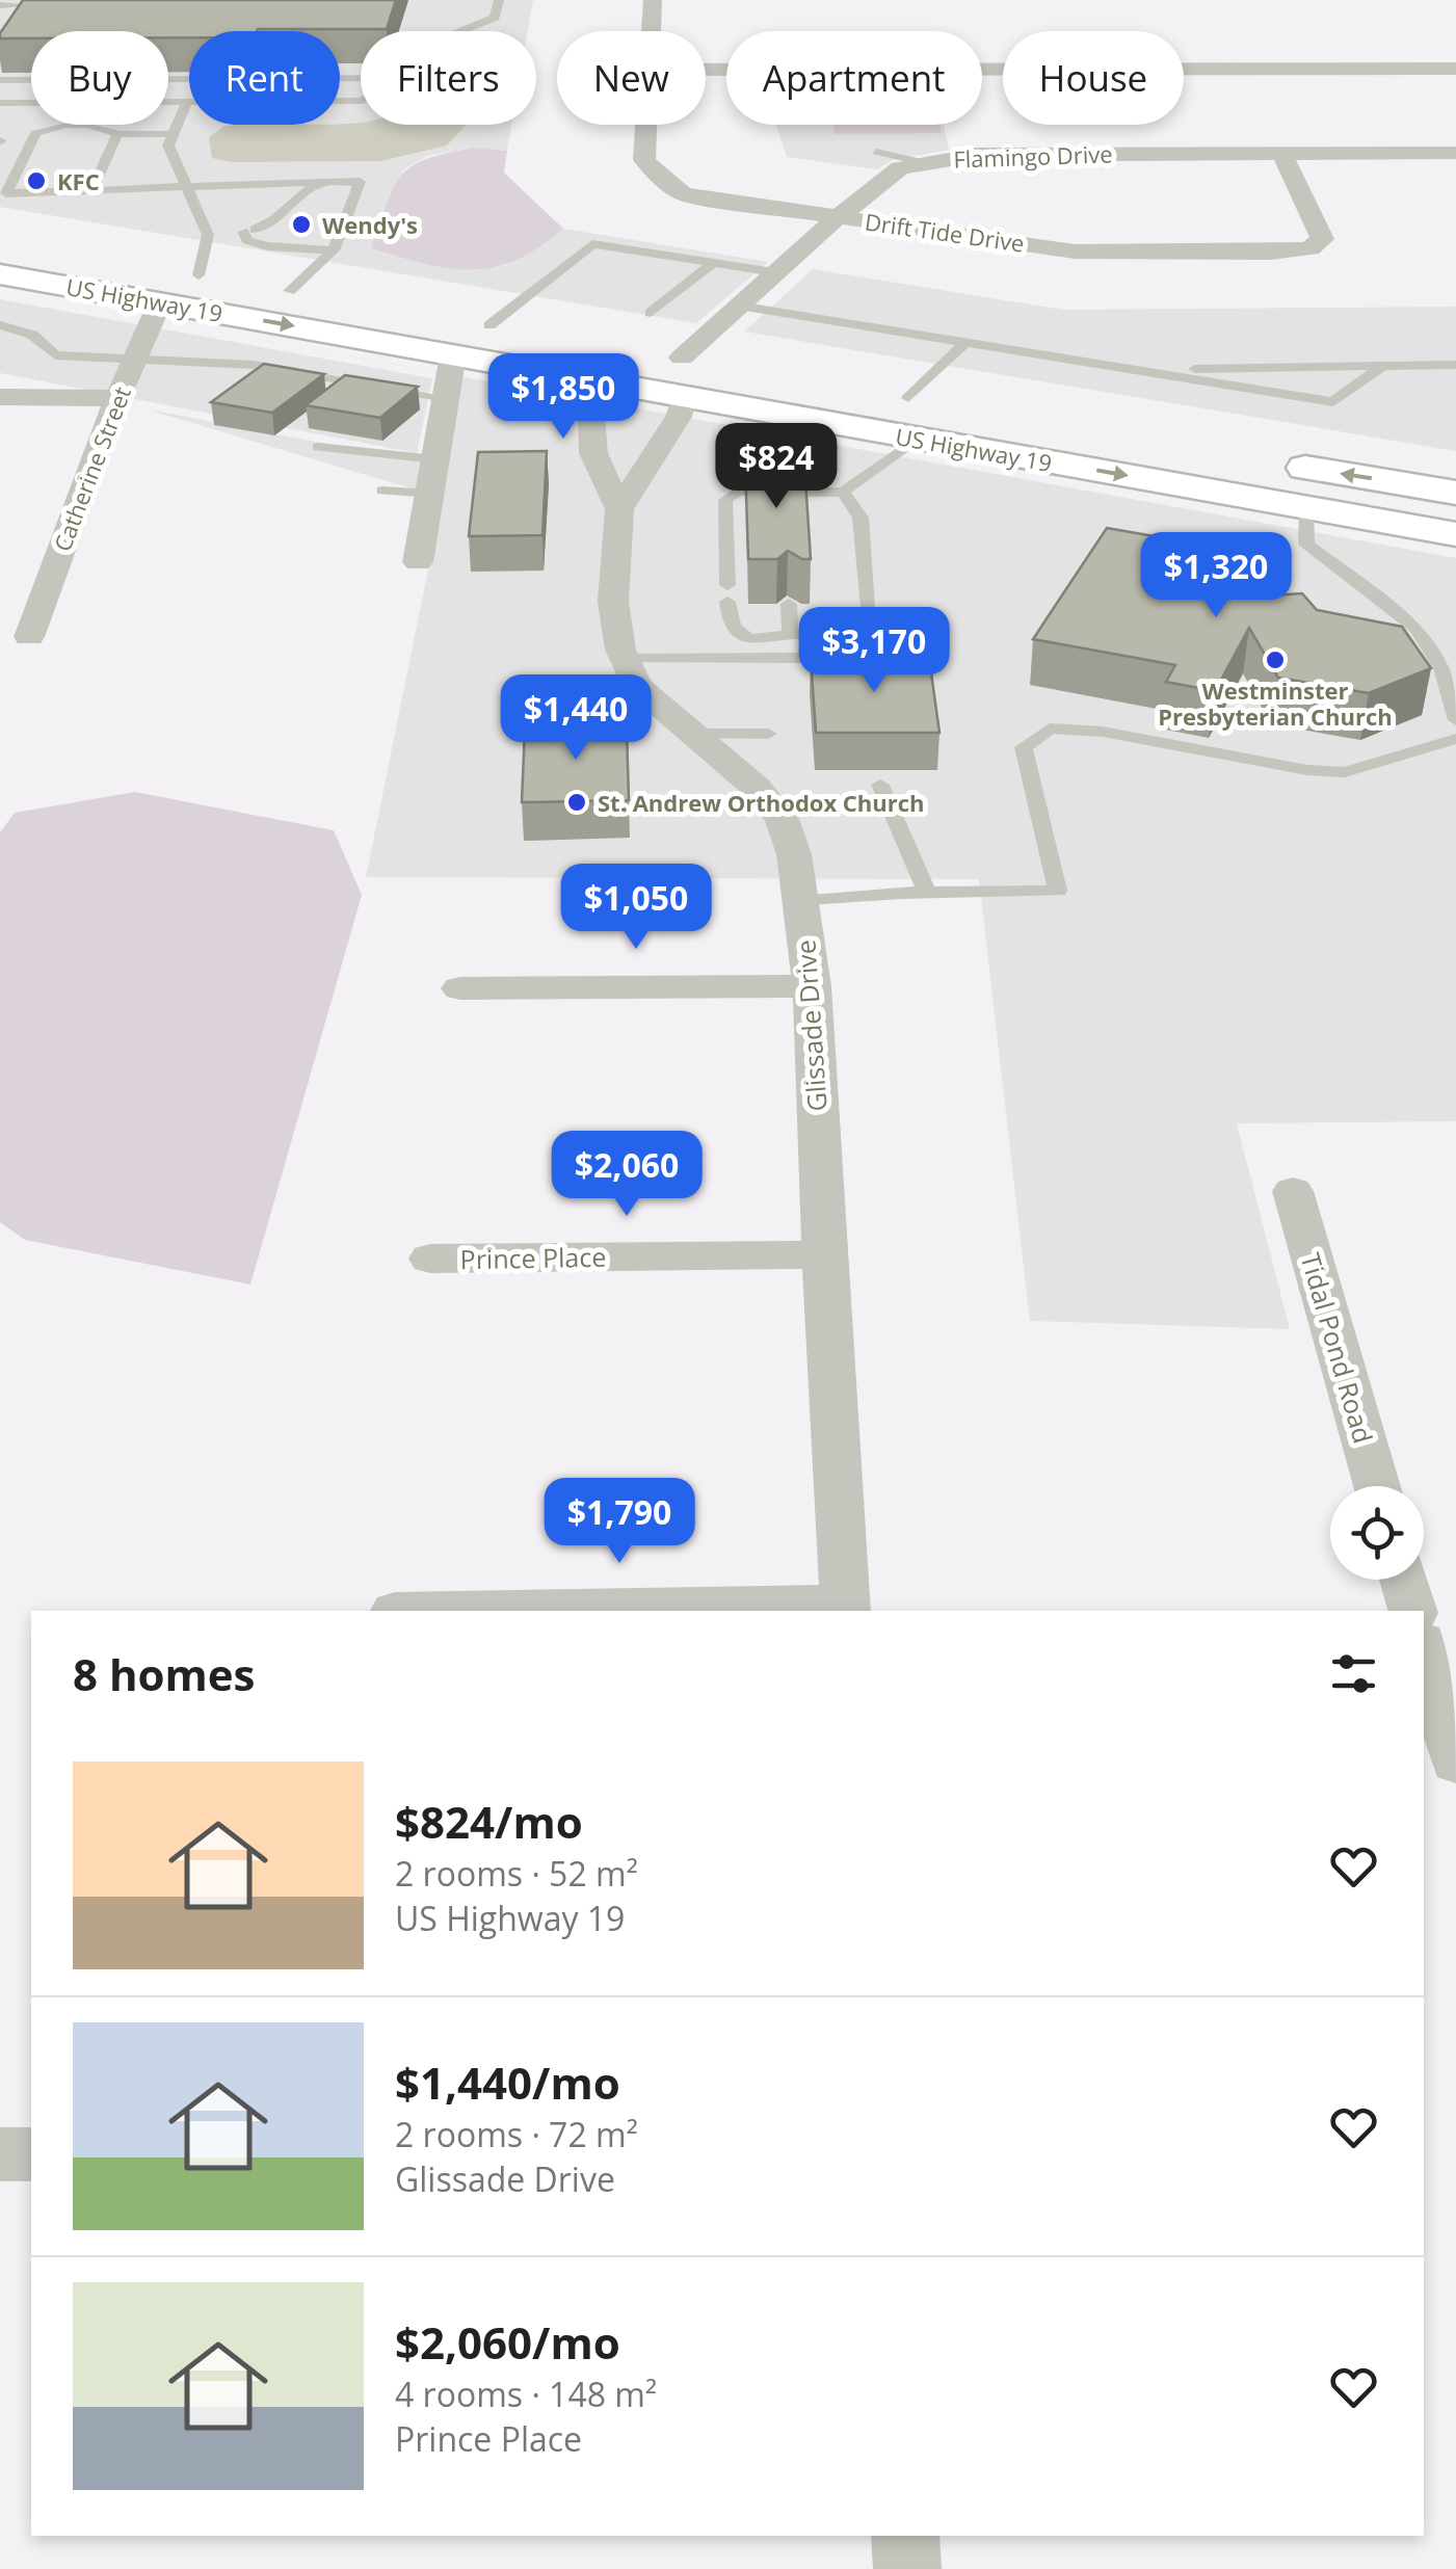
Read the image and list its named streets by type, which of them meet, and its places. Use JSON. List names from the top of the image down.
{
  "streets": {
    "highway": ["US Highway 19"],
    "street": [
      "Flamingo Drive",
      "Drift Tide Drive",
      "Catherine Street",
      "Glissade Drive",
      "Prince Place",
      "Tidal Pond Road"
    ]
  },
  "crossings": [
    ["Flamingo Drive", "Drift Tide Drive"],
    ["US Highway 19", "Catherine Street"],
    ["US Highway 19", "Glissade Drive"],
    ["Glissade Drive", "Prince Place"]
  ],
  "places": [
    "KFC",
    "Wendy's",
    "Westminster Presbyterian Church",
    "St. Andrew Orthodox Church"
  ],
  "page": {
    "chip": [
      "Buy",
      "Rent",
      "Filters",
      "New",
      "Apartment",
      "House"
    ],
    "price": [
      "$1,850",
      "$824",
      "$1,320",
      "$3,170",
      "$1,440",
      "$1,050",
      "$2,060",
      "$1,790"
    ],
    "heading": "8 homes",
    "list": [
      {
        "name": "$824/mo",
        "note": "2 rooms · 52 m² · US Highway 19"
      },
      {
        "name": "$1,440/mo",
        "note": "2 rooms · 72 m² · Glissade Drive"
      },
      {
        "name": "$2,060/mo",
        "note": "4 rooms · 148 m² · Prince Place"
      }
    ]
  }
}
